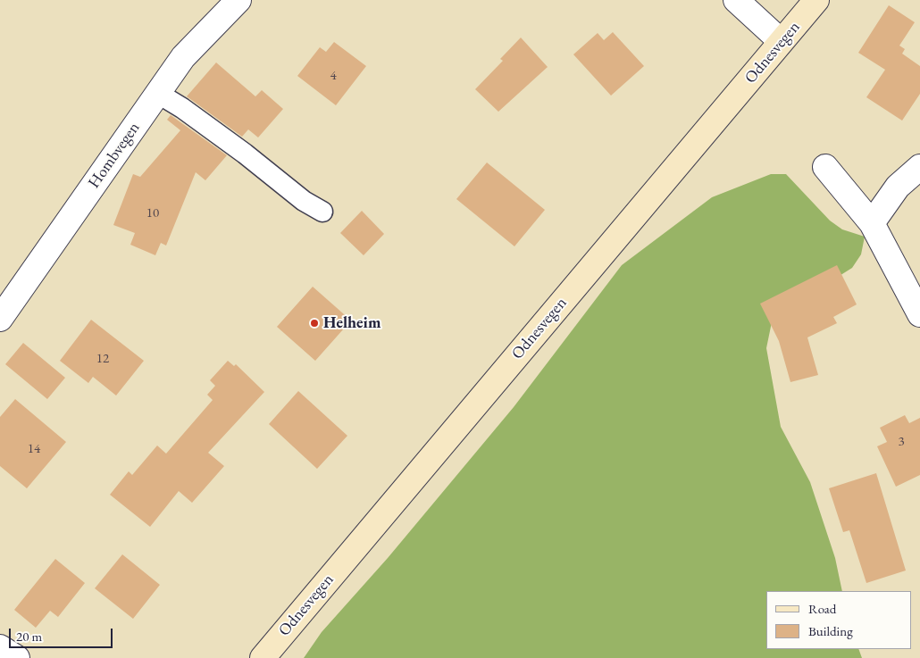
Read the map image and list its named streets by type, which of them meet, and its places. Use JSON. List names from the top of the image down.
{
  "streets": {
    "main road": ["Odnesvegen"],
    "street": ["Hombvegen"]
  },
  "places": ["Helheim"],
  "house_numbers": [
    "4",
    "10",
    "12",
    "3",
    "14"
  ],
  "legend": ["Road", "Building"],
  "scale_bar": "20 m"
}
